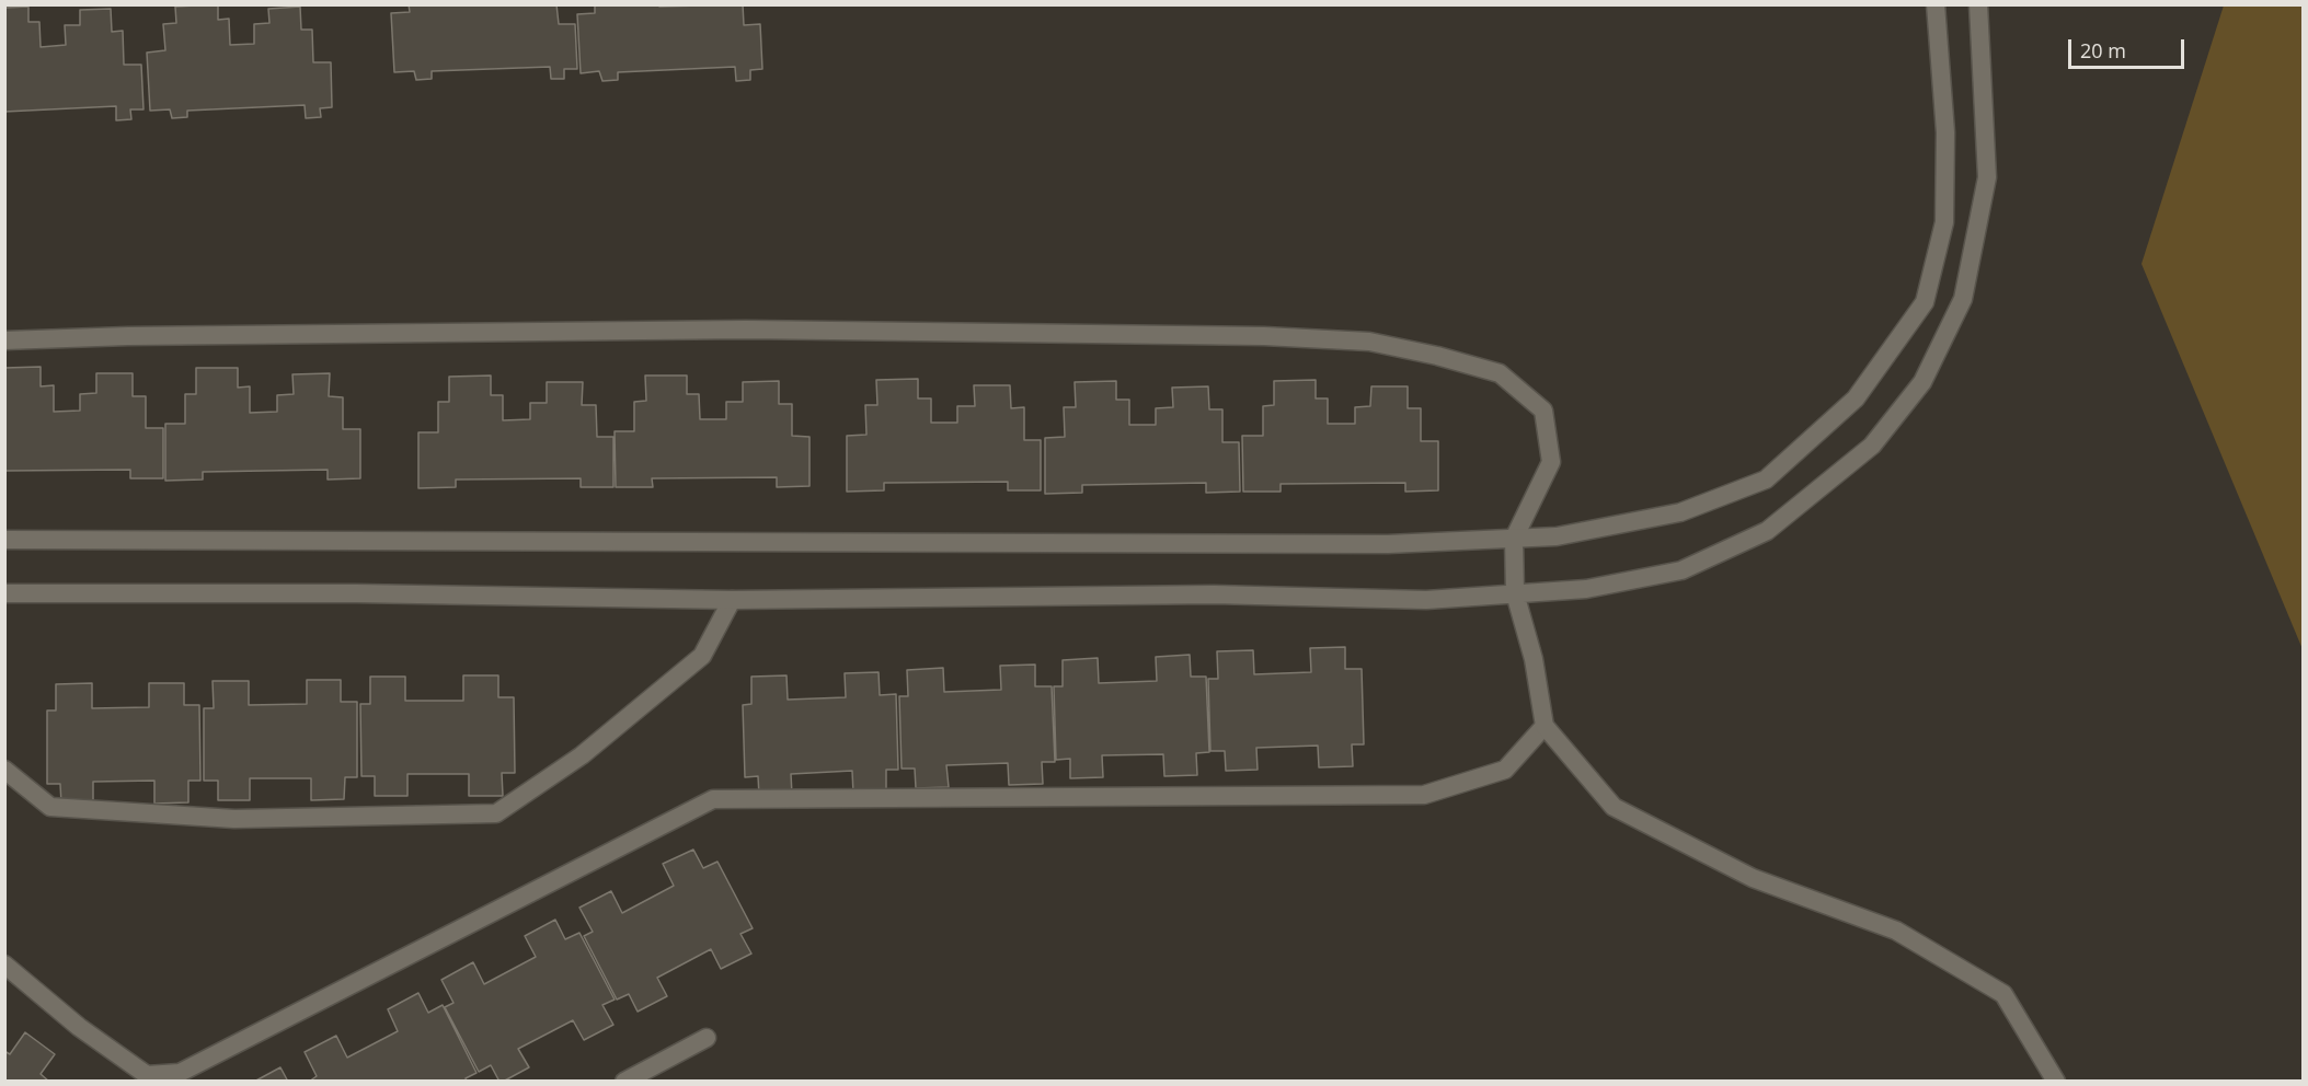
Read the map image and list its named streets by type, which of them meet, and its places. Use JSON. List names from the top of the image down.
{
  "scale_bar": "20 m"
}
